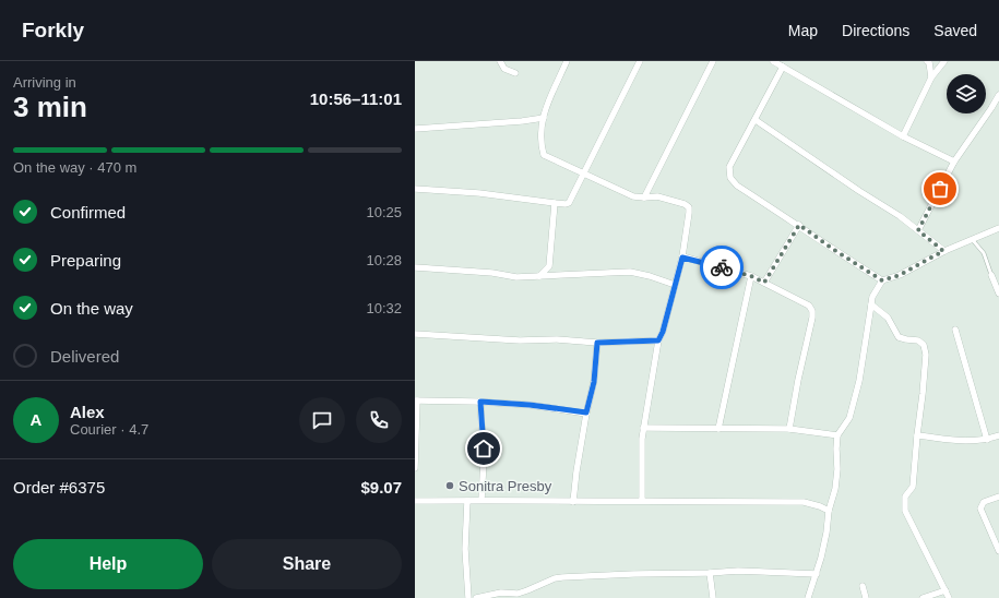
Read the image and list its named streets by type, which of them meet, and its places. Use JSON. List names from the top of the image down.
{
  "places": ["Sonitra Presby"],
  "page": {
    "header": "Forkly",
    "nav": ["Map", "Directions", "Saved"],
    "heading": ["3 min", "Arriving in", "10:56–11:01"],
    "panel": [
      "Alex",
      "Courier · 4.7",
      "Order #6375",
      "$9.07"
    ],
    "bar": "On the way · 470 m",
    "list": [
      ["Confirmed", "10:25"],
      ["Preparing", "10:28"],
      ["On the way", "10:32"],
      "Delivered"
    ],
    "round": "A",
    "buttons": ["Help", "Share"]
  }
}
